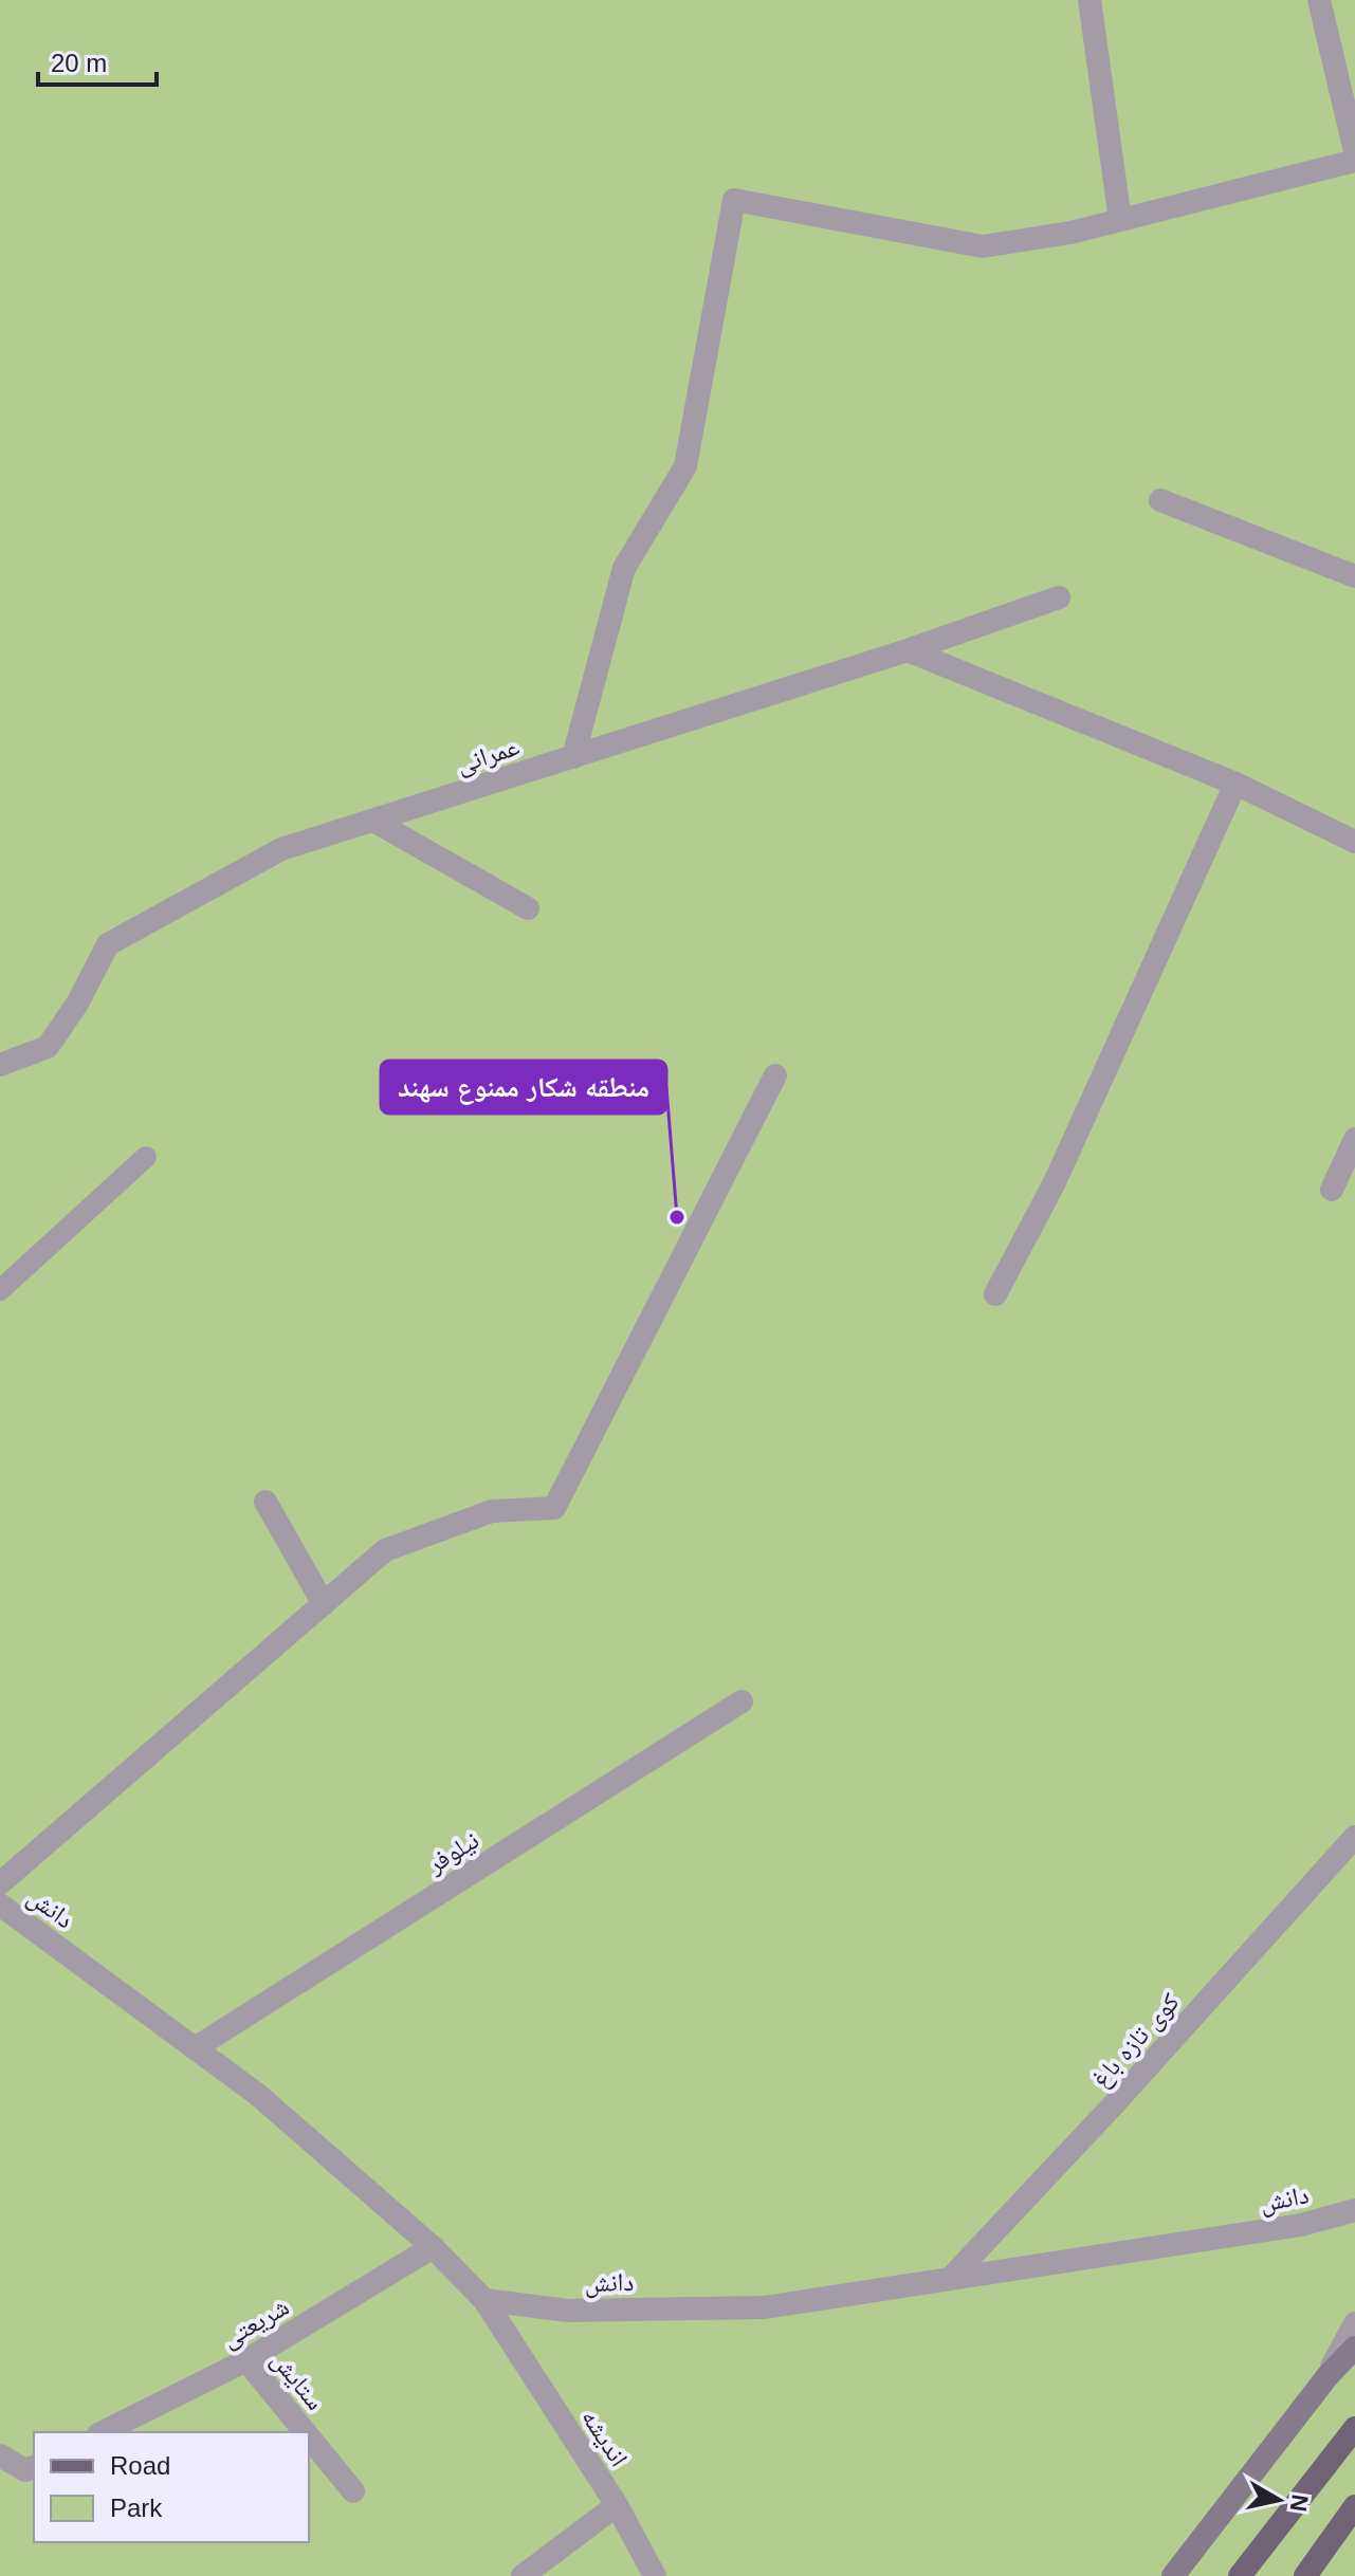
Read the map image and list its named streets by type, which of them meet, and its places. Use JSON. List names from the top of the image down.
{
  "streets": {
    "street": [
      "عمرانی",
      "نیلوفر",
      "دانش",
      "کوی تازه باغ",
      "شریعتی",
      "ستایش",
      "اندیشه"
    ]
  },
  "crossings": [
    ["نیلوفر", "دانش"],
    ["دانش", "کوی تازه باغ"],
    ["دانش", "شریعتی"],
    ["دانش", "اندیشه"],
    ["شریعتی", "ستایش"]
  ],
  "places": ["منطقه شکار ممنوع سهند"],
  "legend": ["Road", "Park"],
  "scale_bar": "20 m",
  "north": "right"
}
